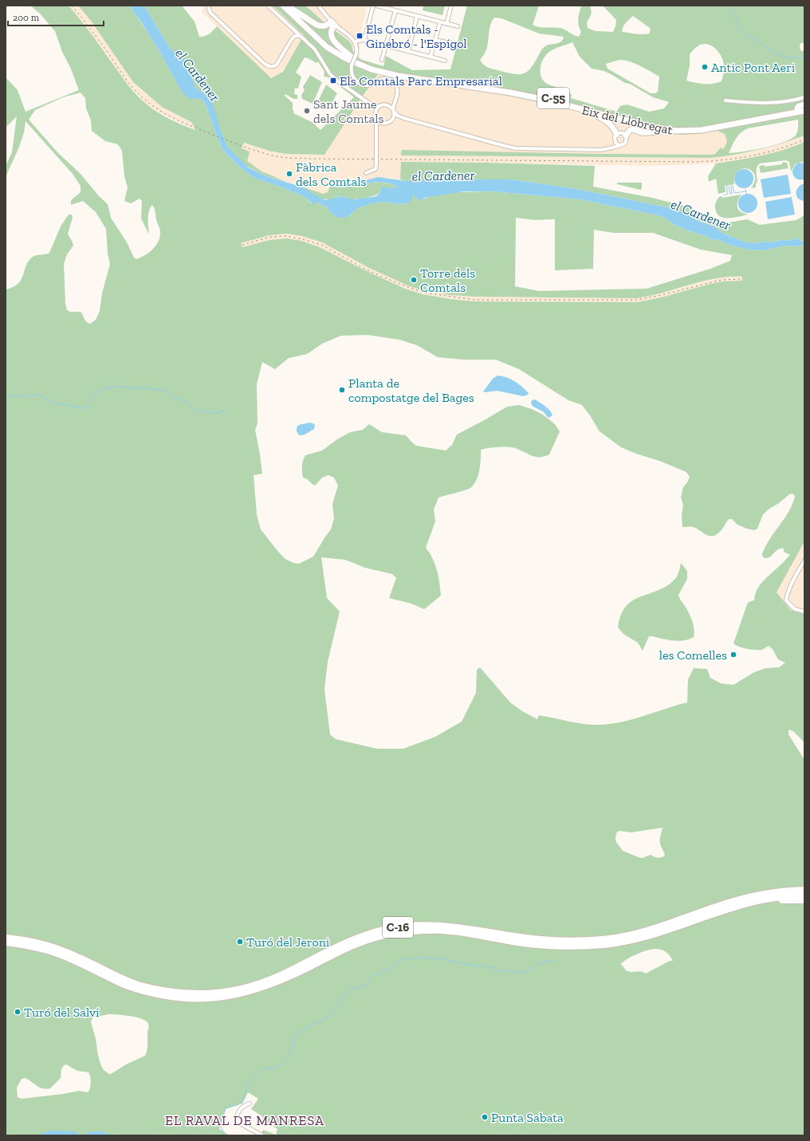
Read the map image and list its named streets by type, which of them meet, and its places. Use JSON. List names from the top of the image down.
{
  "streets": {
    "highway": ["C-55", "Eix del Llobregat", "C-16"]
  },
  "districts": ["EL RAVAL DE MANRESA"],
  "water": ["el Cardener"],
  "places": {
    "transit": ["Els Comtals - Ginebró - l'Espígol", "Els Comtals Parc Empresarial"],
    "other": [
      "Antic Pont Aeri",
      "Sant Jaume dels Comtals",
      "Fàbrica dels Comtals",
      "Torre dels Comtals",
      "Planta de compostatge del Bages",
      "les Comelles",
      "Turó del Jeroni",
      "Turó del Salví",
      "Punta Sabata"
    ]
  },
  "scale_bar": "200 m"
}
